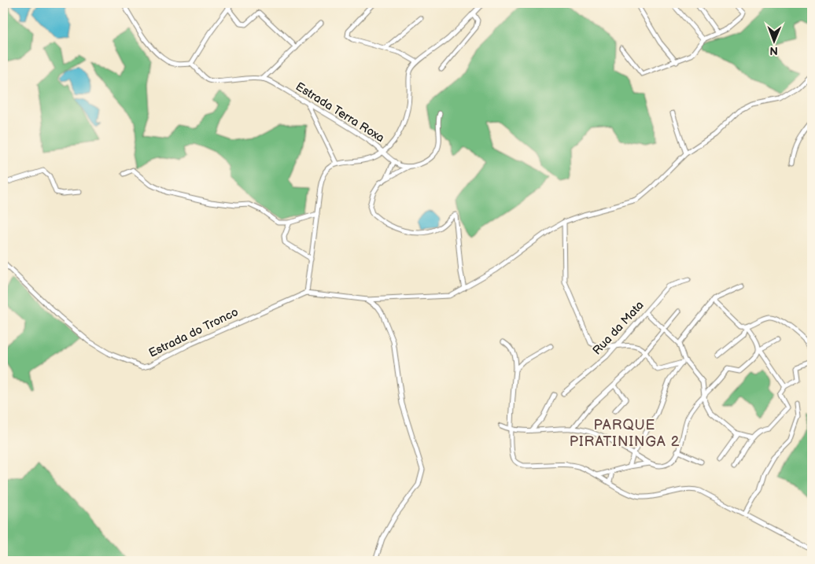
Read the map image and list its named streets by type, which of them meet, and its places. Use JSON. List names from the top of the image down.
{
  "streets": {
    "street": ["Estrada Terra Roxa", "Rua da Mata", "Estrada do Tronco"]
  },
  "districts": ["PARQUE PIRATININGA 2"],
  "north": "bottom"
}
